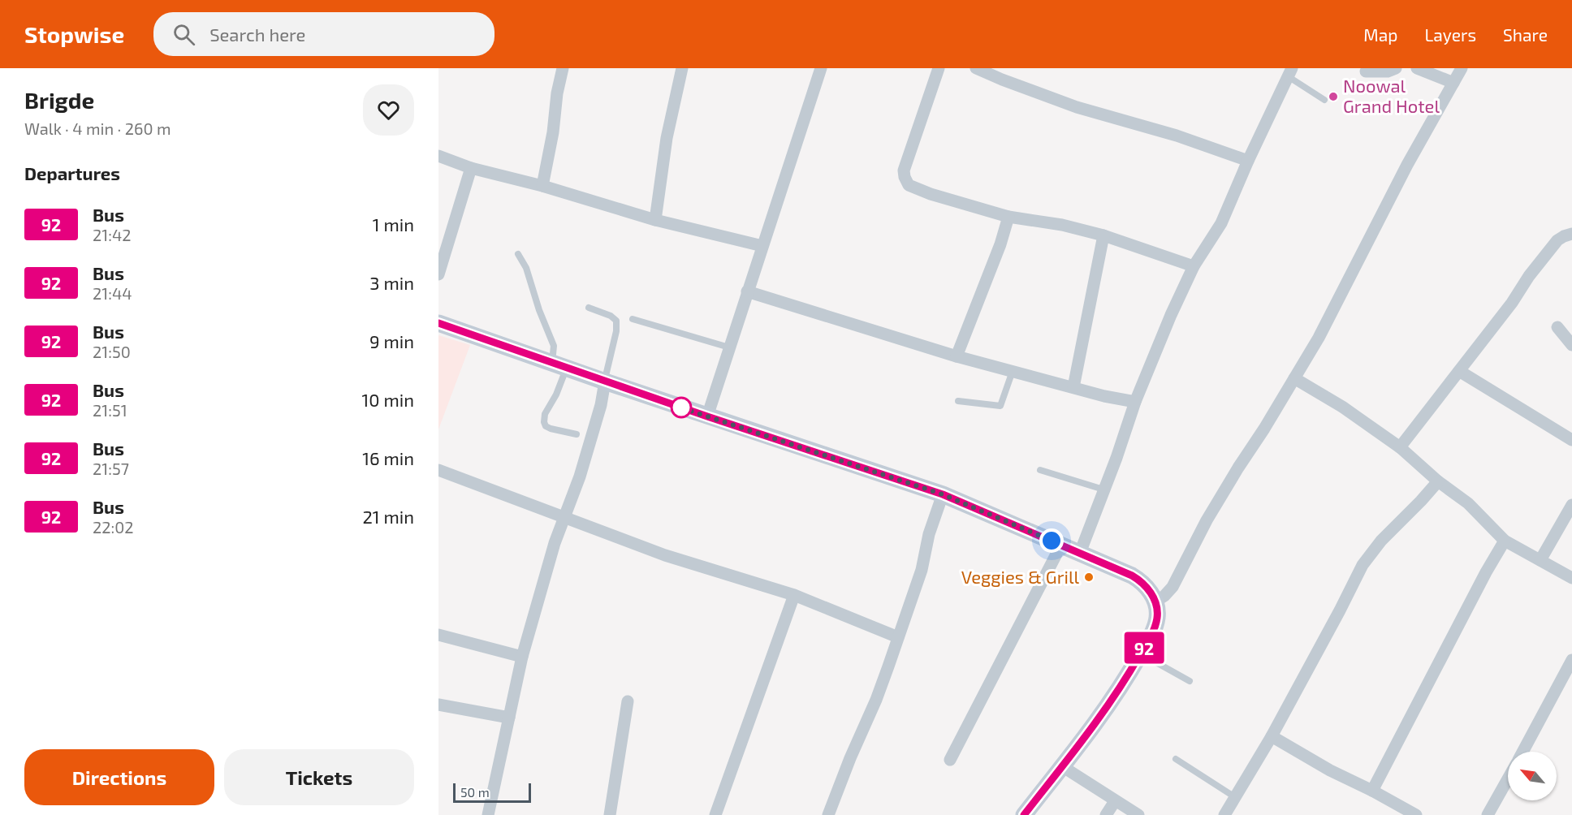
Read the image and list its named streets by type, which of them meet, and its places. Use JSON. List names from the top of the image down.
{
  "places": ["Noowal Grand Hotel", "Veggies & Grill"],
  "lines": ["bus line 92"],
  "scale_bar": "50 m",
  "north": "top left",
  "page": {
    "header": "Stopwise",
    "search": "Search here",
    "nav": ["Map", "Layers", "Share"],
    "heading": [
      ["Brigde", "Walk · 4 min · 260 m"],
      "Departures"
    ],
    "on_map": "92",
    "list": [
      {
        "mark": "92",
        "name": "Bus",
        "note": "21:42",
        "value": "1 min"
      },
      {
        "mark": "92",
        "name": "Bus",
        "note": "21:44",
        "value": "3 min"
      },
      {
        "mark": "92",
        "name": "Bus",
        "note": "21:50",
        "value": "9 min"
      },
      {
        "mark": "92",
        "name": "Bus",
        "note": "21:51",
        "value": "10 min"
      },
      {
        "mark": "92",
        "name": "Bus",
        "note": "21:57",
        "value": "16 min"
      },
      {
        "mark": "92",
        "name": "Bus",
        "note": "22:02",
        "value": "21 min"
      }
    ],
    "buttons": ["Directions", "Tickets"],
    "scale": "50 m"
  }
}
